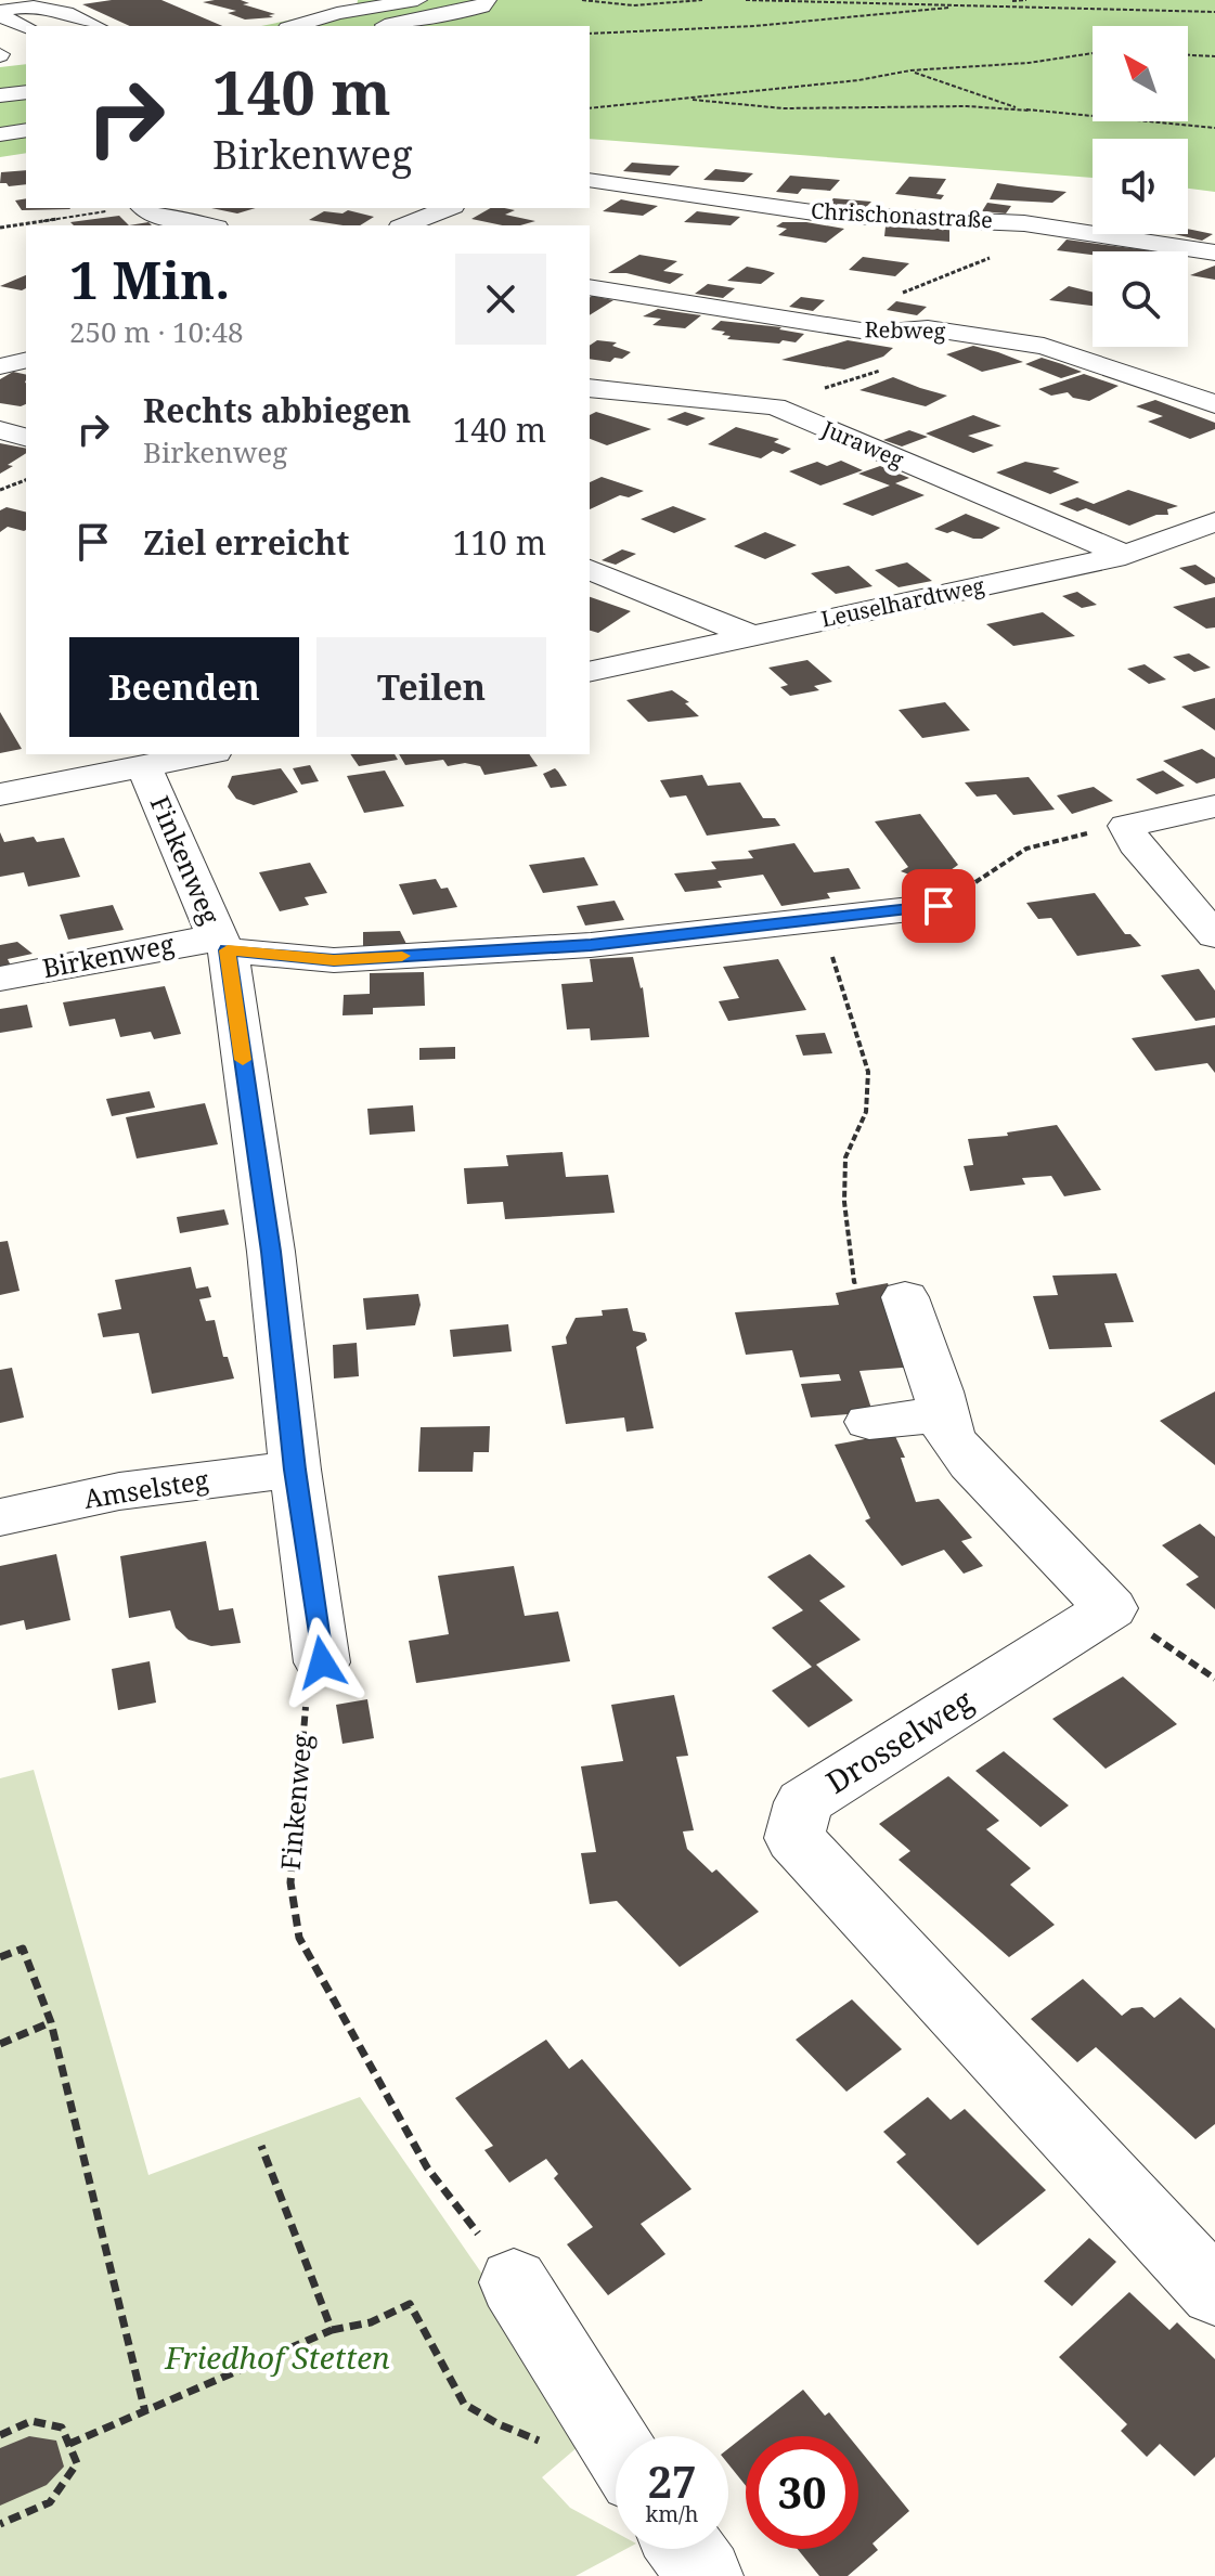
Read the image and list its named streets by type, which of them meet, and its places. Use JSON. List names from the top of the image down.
{
  "streets": {
    "street": [
      "Chrischonastraße",
      "Rebweg",
      "Juraweg",
      "Leuselhardtweg",
      "Finkenweg",
      "Birkenweg",
      "Amselsteg",
      "Drosselweg"
    ]
  },
  "crossings": [
    ["Juraweg", "Leuselhardtweg"],
    ["Finkenweg", "Birkenweg"],
    ["Finkenweg", "Amselsteg"]
  ],
  "parks": ["Friedhof Stetten"],
  "north": "top left",
  "page": {
    "turn": ["140 m", "Birkenweg"],
    "heading": ["1 Min.", "250 m · 10:48"],
    "list": [
      {
        "name": "Rechts abbiegen",
        "note": "Birkenweg",
        "value": "140 m"
      },
      {
        "name": "Ziel erreicht",
        "value": "110 m"
      }
    ],
    "buttons": ["Beenden", "Teilen"],
    "speed": "27 km/h",
    "limit": "30"
  }
}
